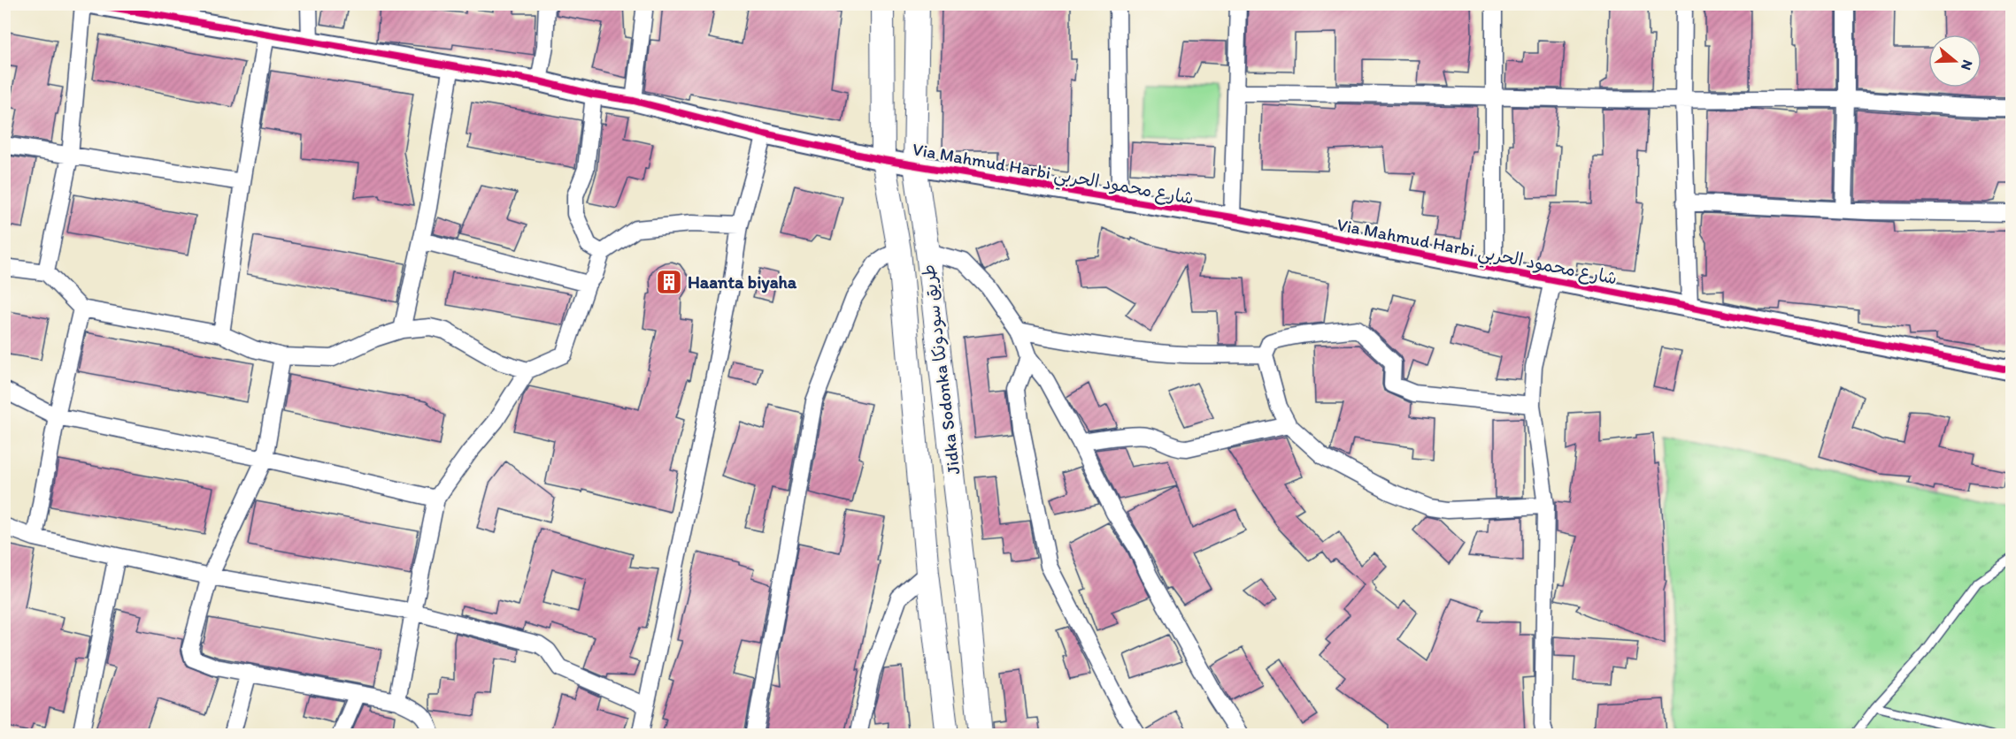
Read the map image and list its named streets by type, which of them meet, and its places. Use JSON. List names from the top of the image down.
{
  "streets": {
    "main road": ["Jidka Sodonka طريق سودونكا"],
    "street": ["Via Mahmud Harbi شارع محمود الحربي"]
  },
  "crossings": [
    ["Via Mahmud Harbi شارع محمود الحربي", "Jidka Sodonka طريق سودونكا"]
  ],
  "places": {
    "building": ["Haanta biyaha"]
  },
  "north": "right"
}
